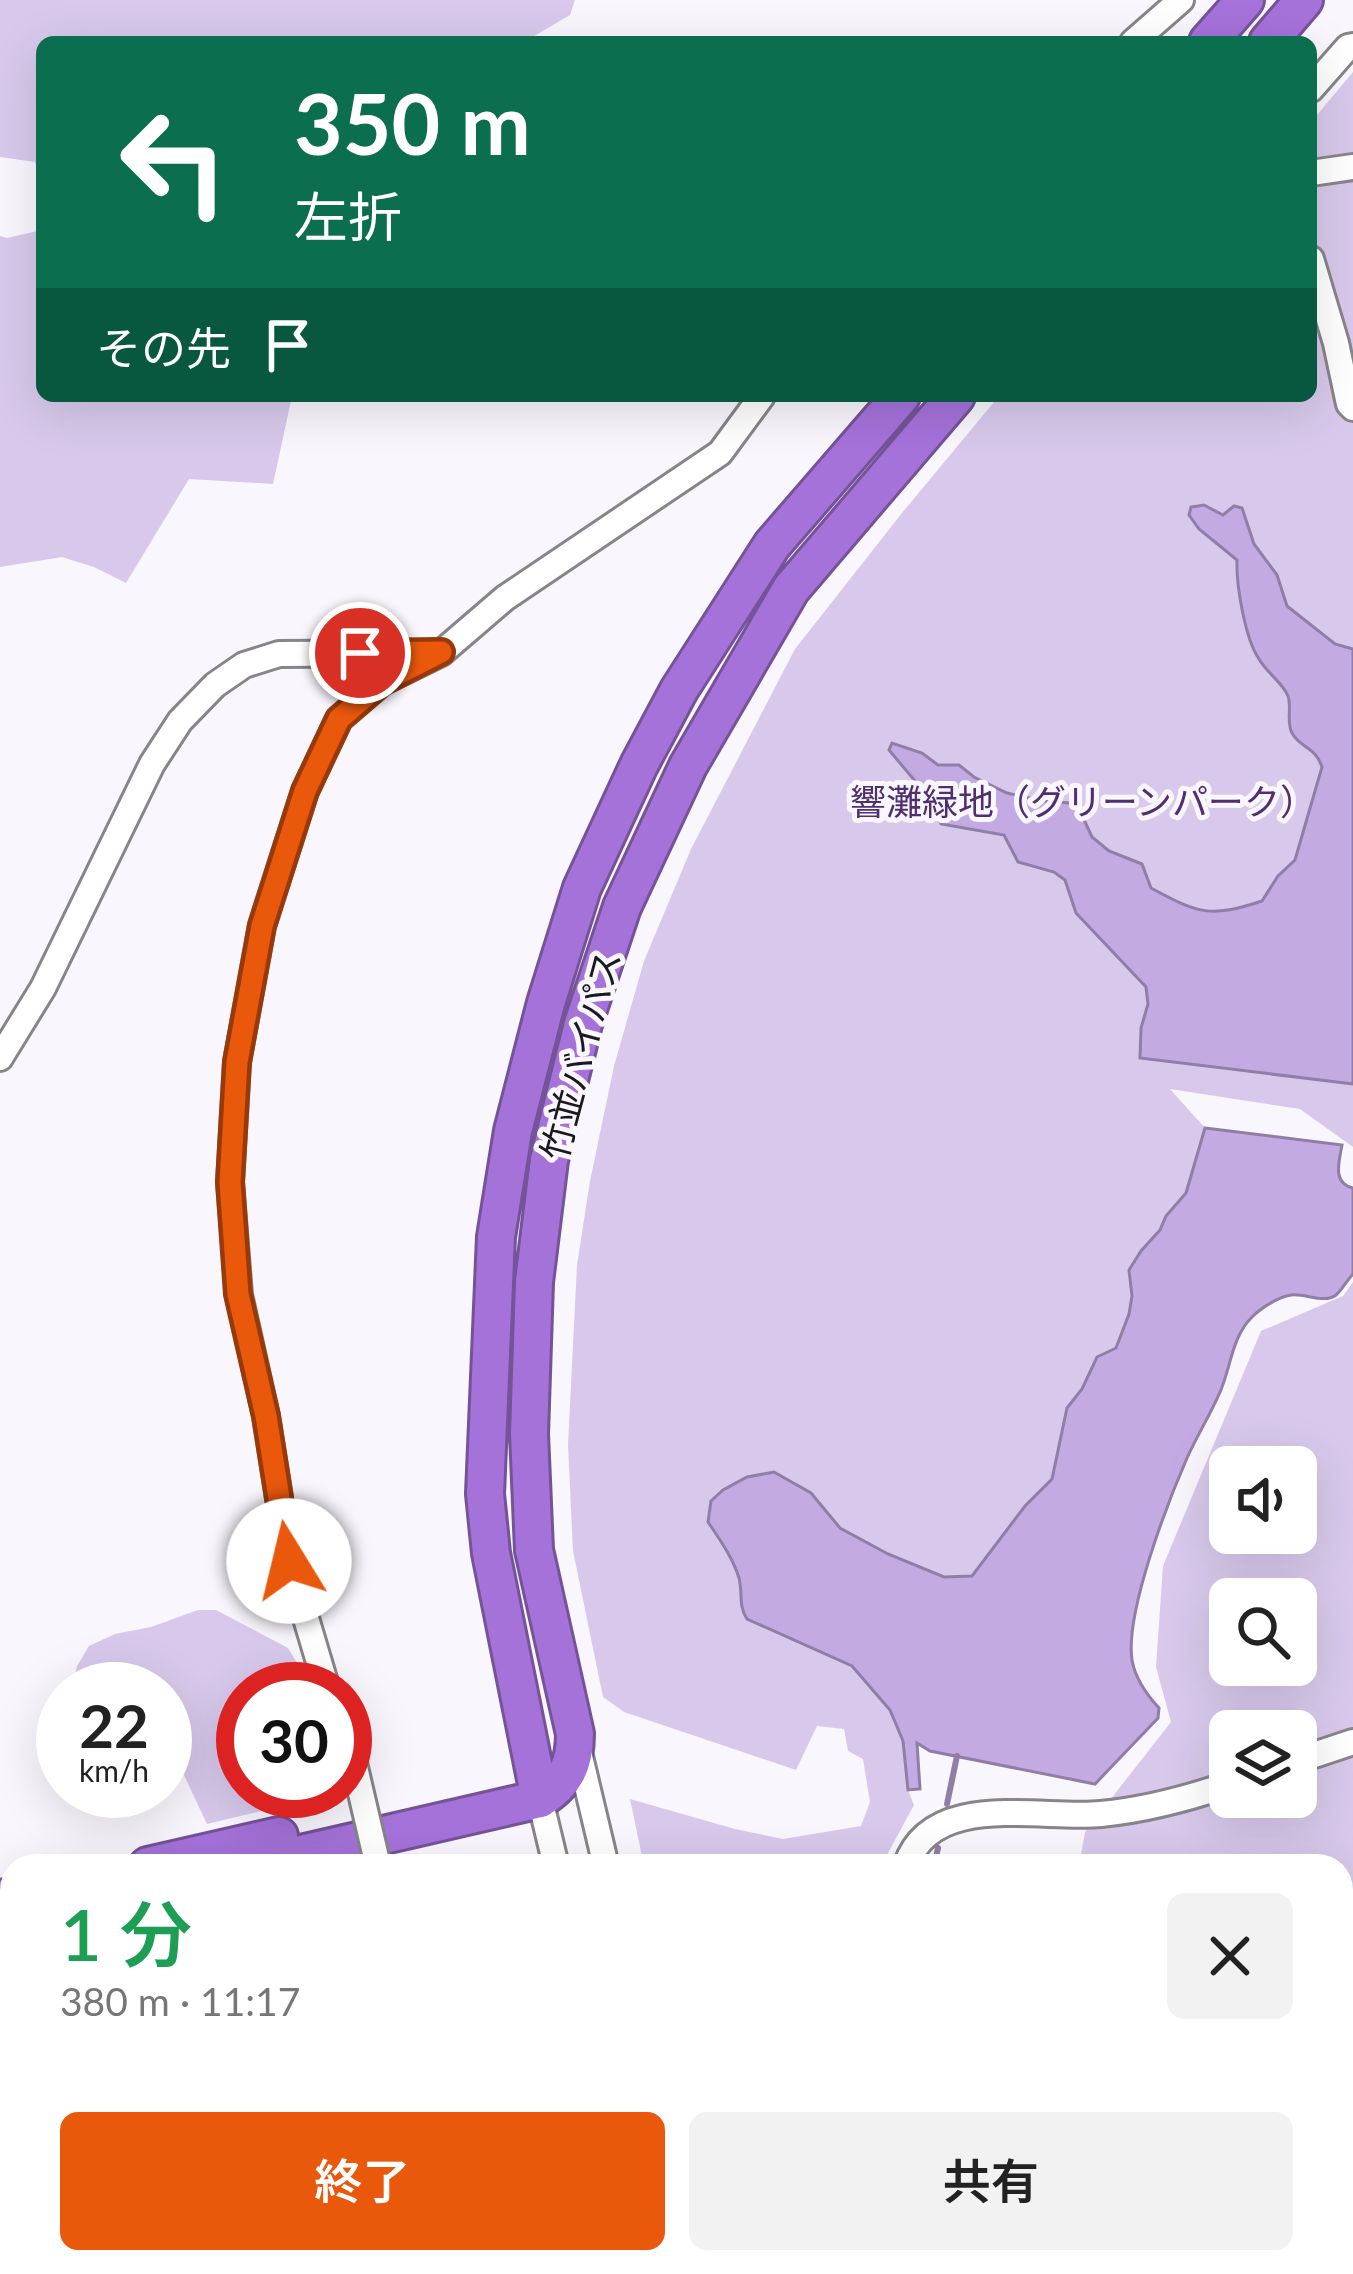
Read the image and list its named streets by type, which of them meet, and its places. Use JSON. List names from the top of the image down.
{
  "streets": {
    "highway": ["竹並バイパス"]
  },
  "parks": ["響灘緑地（グリーンパーク）"],
  "page": {
    "turn": ["350 m", "左折"],
    "then": "その先",
    "speed": "22 km/h",
    "limit": "30",
    "heading": ["1 分", "380 m · 11:17"],
    "buttons": ["終了", "共有"]
  }
}
